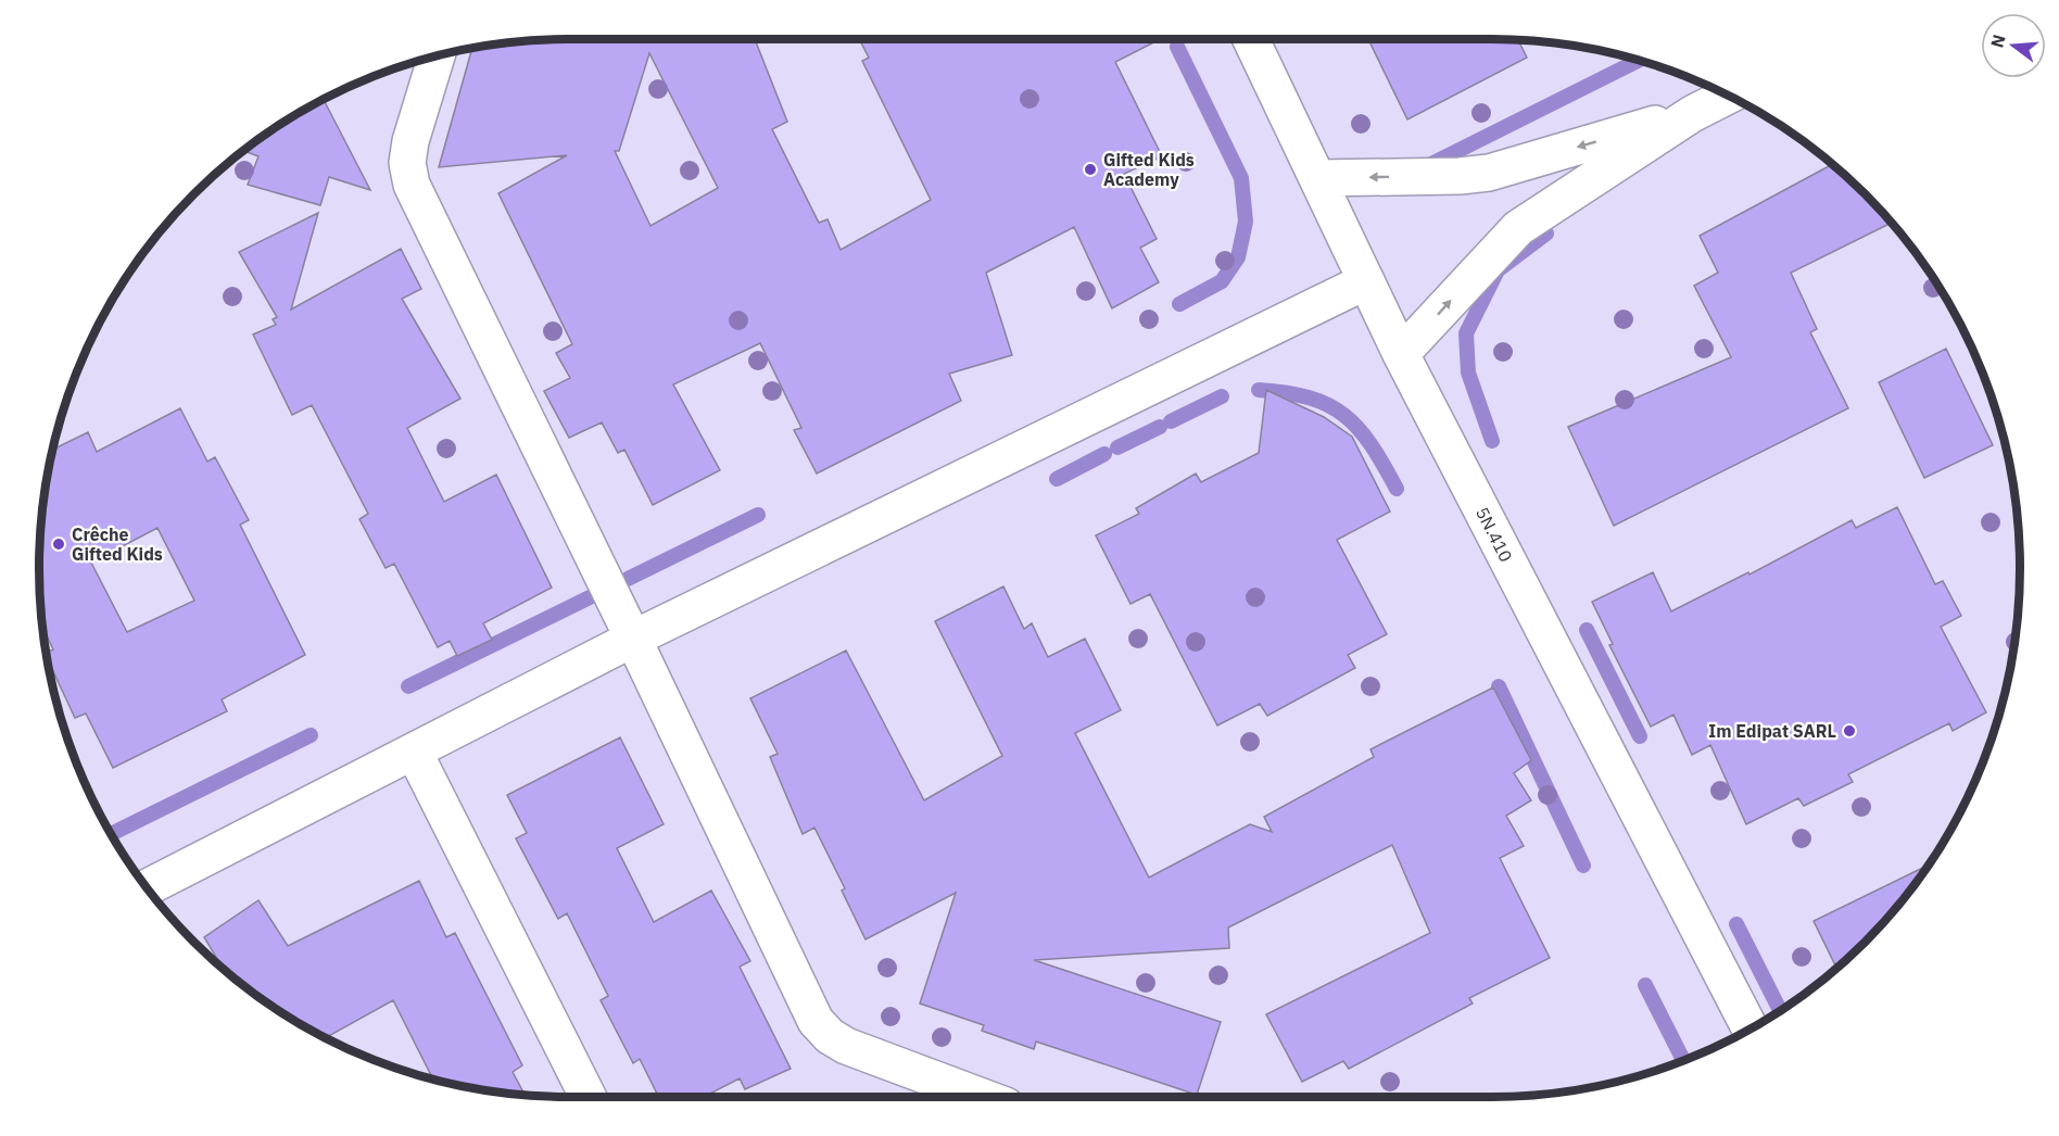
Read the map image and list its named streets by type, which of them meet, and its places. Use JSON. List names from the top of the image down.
{
  "streets": {
    "street": ["5N.410"]
  },
  "places": ["Gifted Kids Academy", "Crêche Gifted Kids", "Im Edipat SARL"],
  "north": "left"
}
